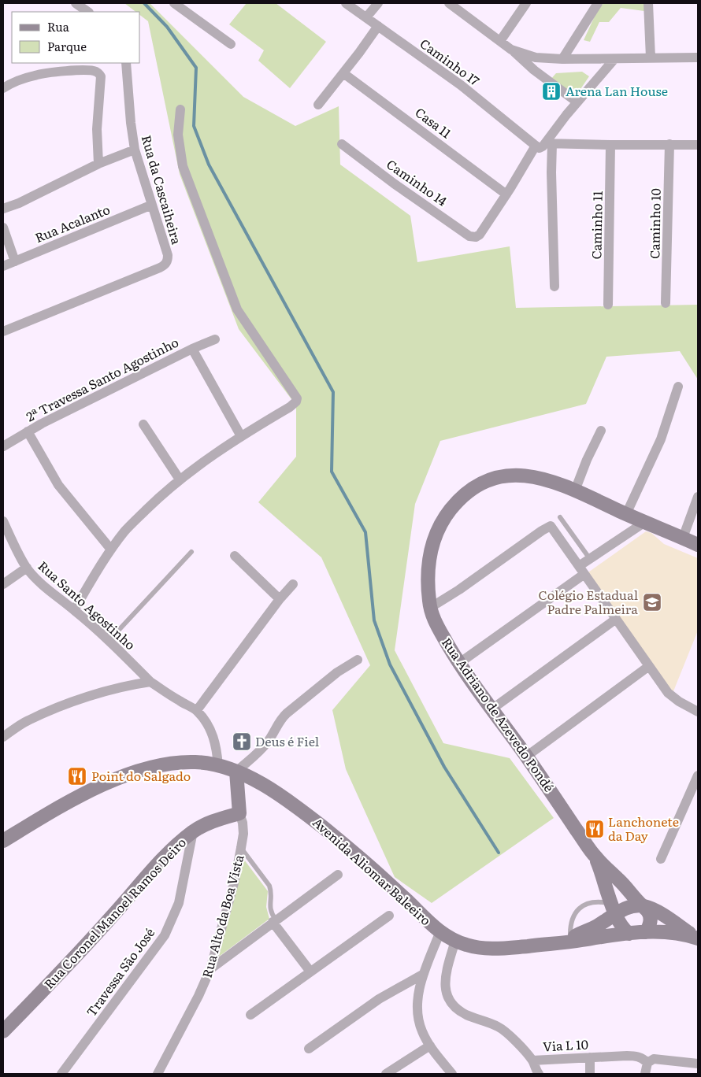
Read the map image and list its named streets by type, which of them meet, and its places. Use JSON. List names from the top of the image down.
{
  "streets": {
    "street": [
      "Caminho 17",
      "Casa 11",
      "Caminho 14",
      "Rua da Cascaiheira",
      "Rua Acalanto",
      "Caminho 10",
      "Caminho 11",
      "2ª Travessa Santo Agostinho",
      "Rua Santo Agostinho",
      "Rua Adriano de Azevedo Pondé",
      "Avenida Aliomar Baleeiro",
      "Rua Coronel Manoel Ramos Deiro",
      "Rua Alto da Boa Vista",
      "Travessa São José",
      "Via L 10"
    ]
  },
  "crossings": [
    ["Casa 11", "Caminho 14"],
    ["Rua da Cascaiheira", "Rua Acalanto"],
    ["Rua Adriano de Azevedo Pondé", "Avenida Aliomar Baleeiro"],
    ["Avenida Aliomar Baleeiro", "Rua Alto da Boa Vista"],
    ["Avenida Aliomar Baleeiro", "Via L 10"],
    ["Rua Coronel Manoel Ramos Deiro", "Rua Alto da Boa Vista"],
    ["Rua Coronel Manoel Ramos Deiro", "Travessa São José"]
  ],
  "places": {
    "building": ["Arena Lan House"],
    "school or university": ["Colégio Estadual Padre Palmeira"],
    "church": ["Deus é Fiel"],
    "restaurant": ["Point do Salgado", "Lanchonete da Day"]
  },
  "legend": ["Rua", "Parque"]
}
